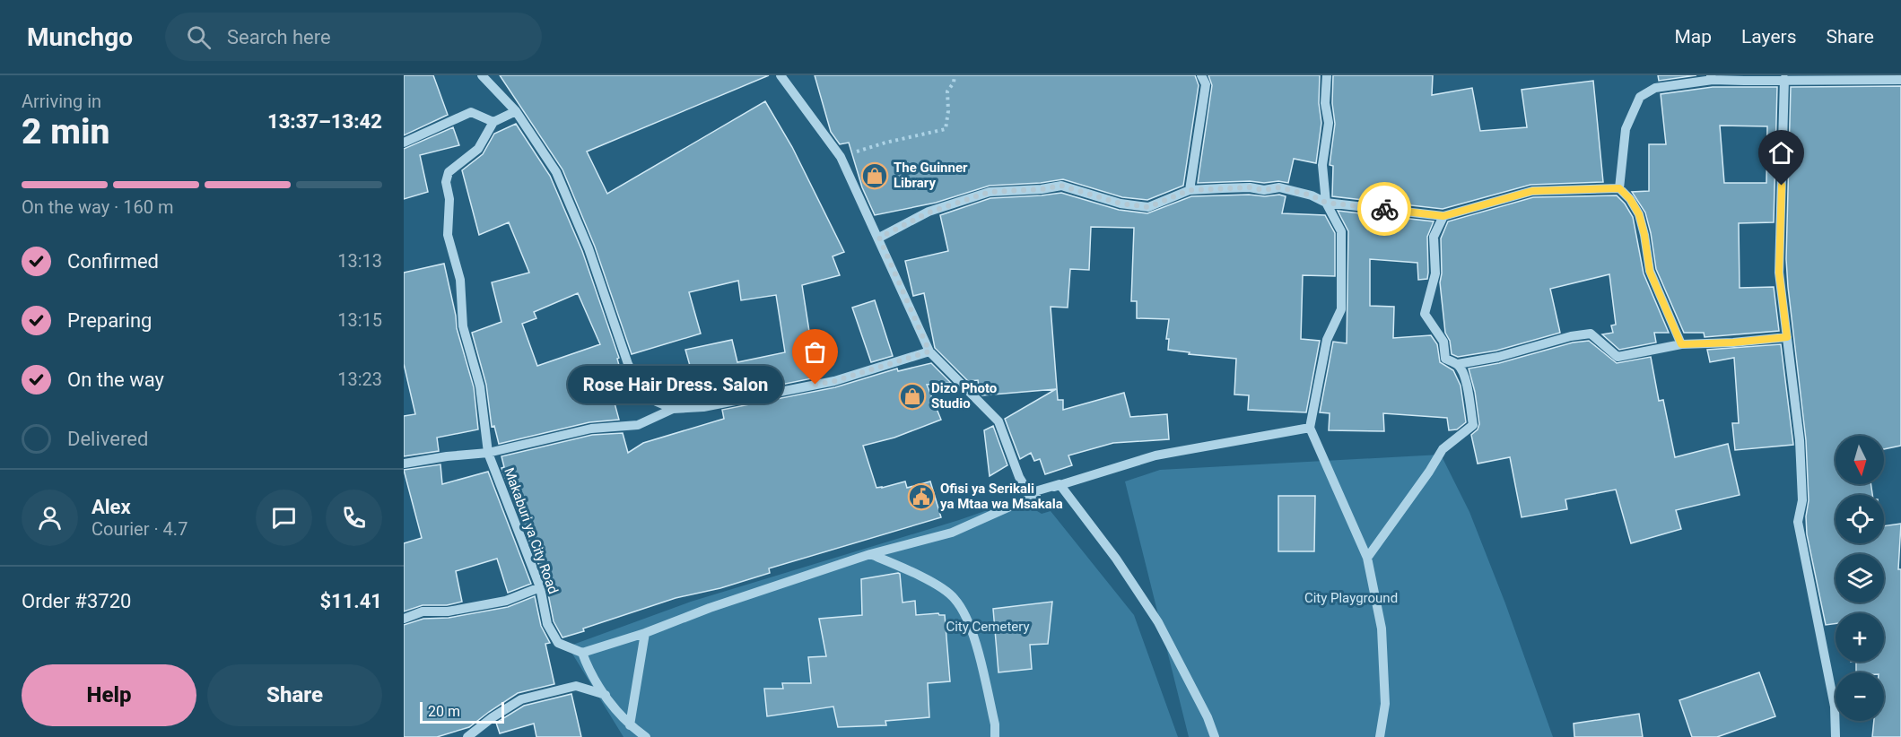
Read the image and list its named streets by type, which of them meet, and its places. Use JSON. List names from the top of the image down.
{
  "streets": {
    "street": ["Makaburi ya City Road"]
  },
  "parks": ["City Playground", "City Cemetery"],
  "places": {
    "shop": ["The Guinner Library", "Dizo Photo Studio"],
    "other": ["Rose Hair Dress. Salon"],
    "public building": ["Ofisi ya Serikali ya Mtaa wa Msakala"]
  },
  "scale_bar": "20 m",
  "north": "bottom",
  "page": {
    "header": "Munchgo",
    "search": "Search here",
    "nav": ["Map", "Layers", "Share"],
    "heading": ["2 min", "Arriving in", "13:37–13:42"],
    "panel": [
      "Alex",
      "Courier · 4.7",
      "Order #3720",
      "$11.41"
    ],
    "bar": "On the way · 160 m",
    "list": [
      ["Confirmed", "13:13"],
      ["Preparing", "13:15"],
      ["On the way", "13:23"],
      "Delivered"
    ],
    "bubble": "Rose Hair Dress. Salon",
    "map_buttons": ["+", "−"],
    "buttons": ["Help", "Share"],
    "scale": "20 m"
  }
}
